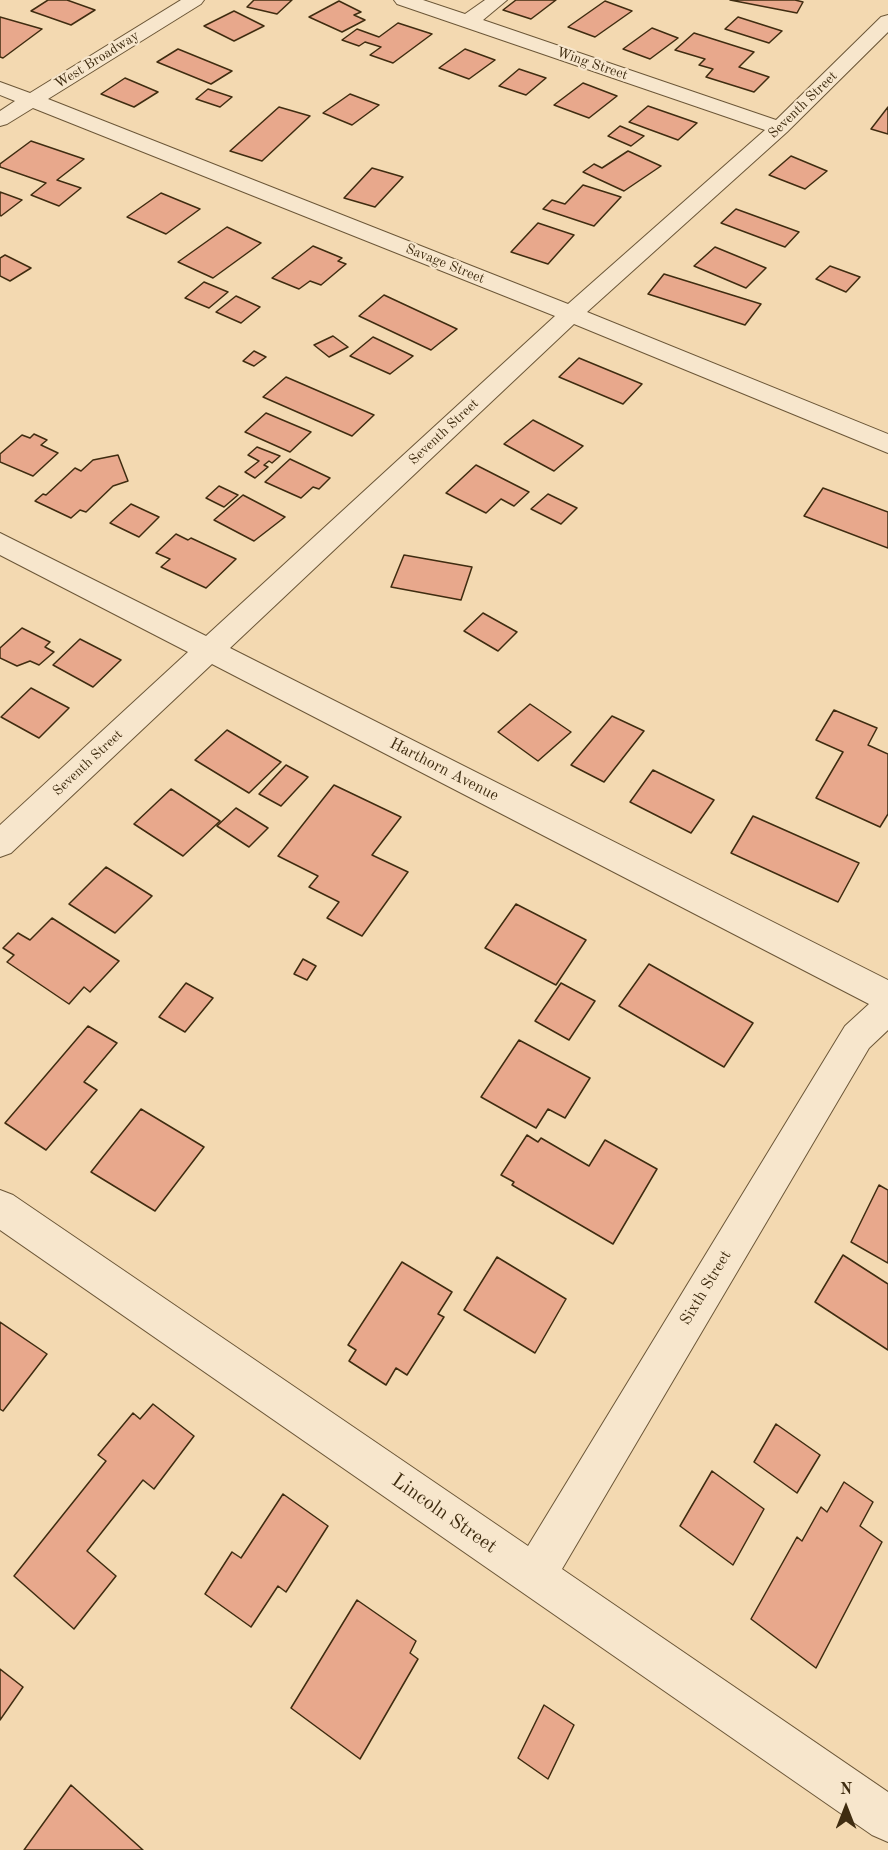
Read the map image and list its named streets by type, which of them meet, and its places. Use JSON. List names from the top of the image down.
{
  "streets": {
    "street": [
      "West Broadway",
      "Wing Street",
      "Seventh Street",
      "Savage Street",
      "Harthorn Avenue",
      "Sixth Street",
      "Lincoln Street"
    ]
  },
  "crossings": [
    ["West Broadway", "Savage Street"],
    ["Wing Street", "Seventh Street"],
    ["Seventh Street", "Savage Street"],
    ["Seventh Street", "Harthorn Avenue"],
    ["Sixth Street", "Lincoln Street"]
  ],
  "north": "top"
}
